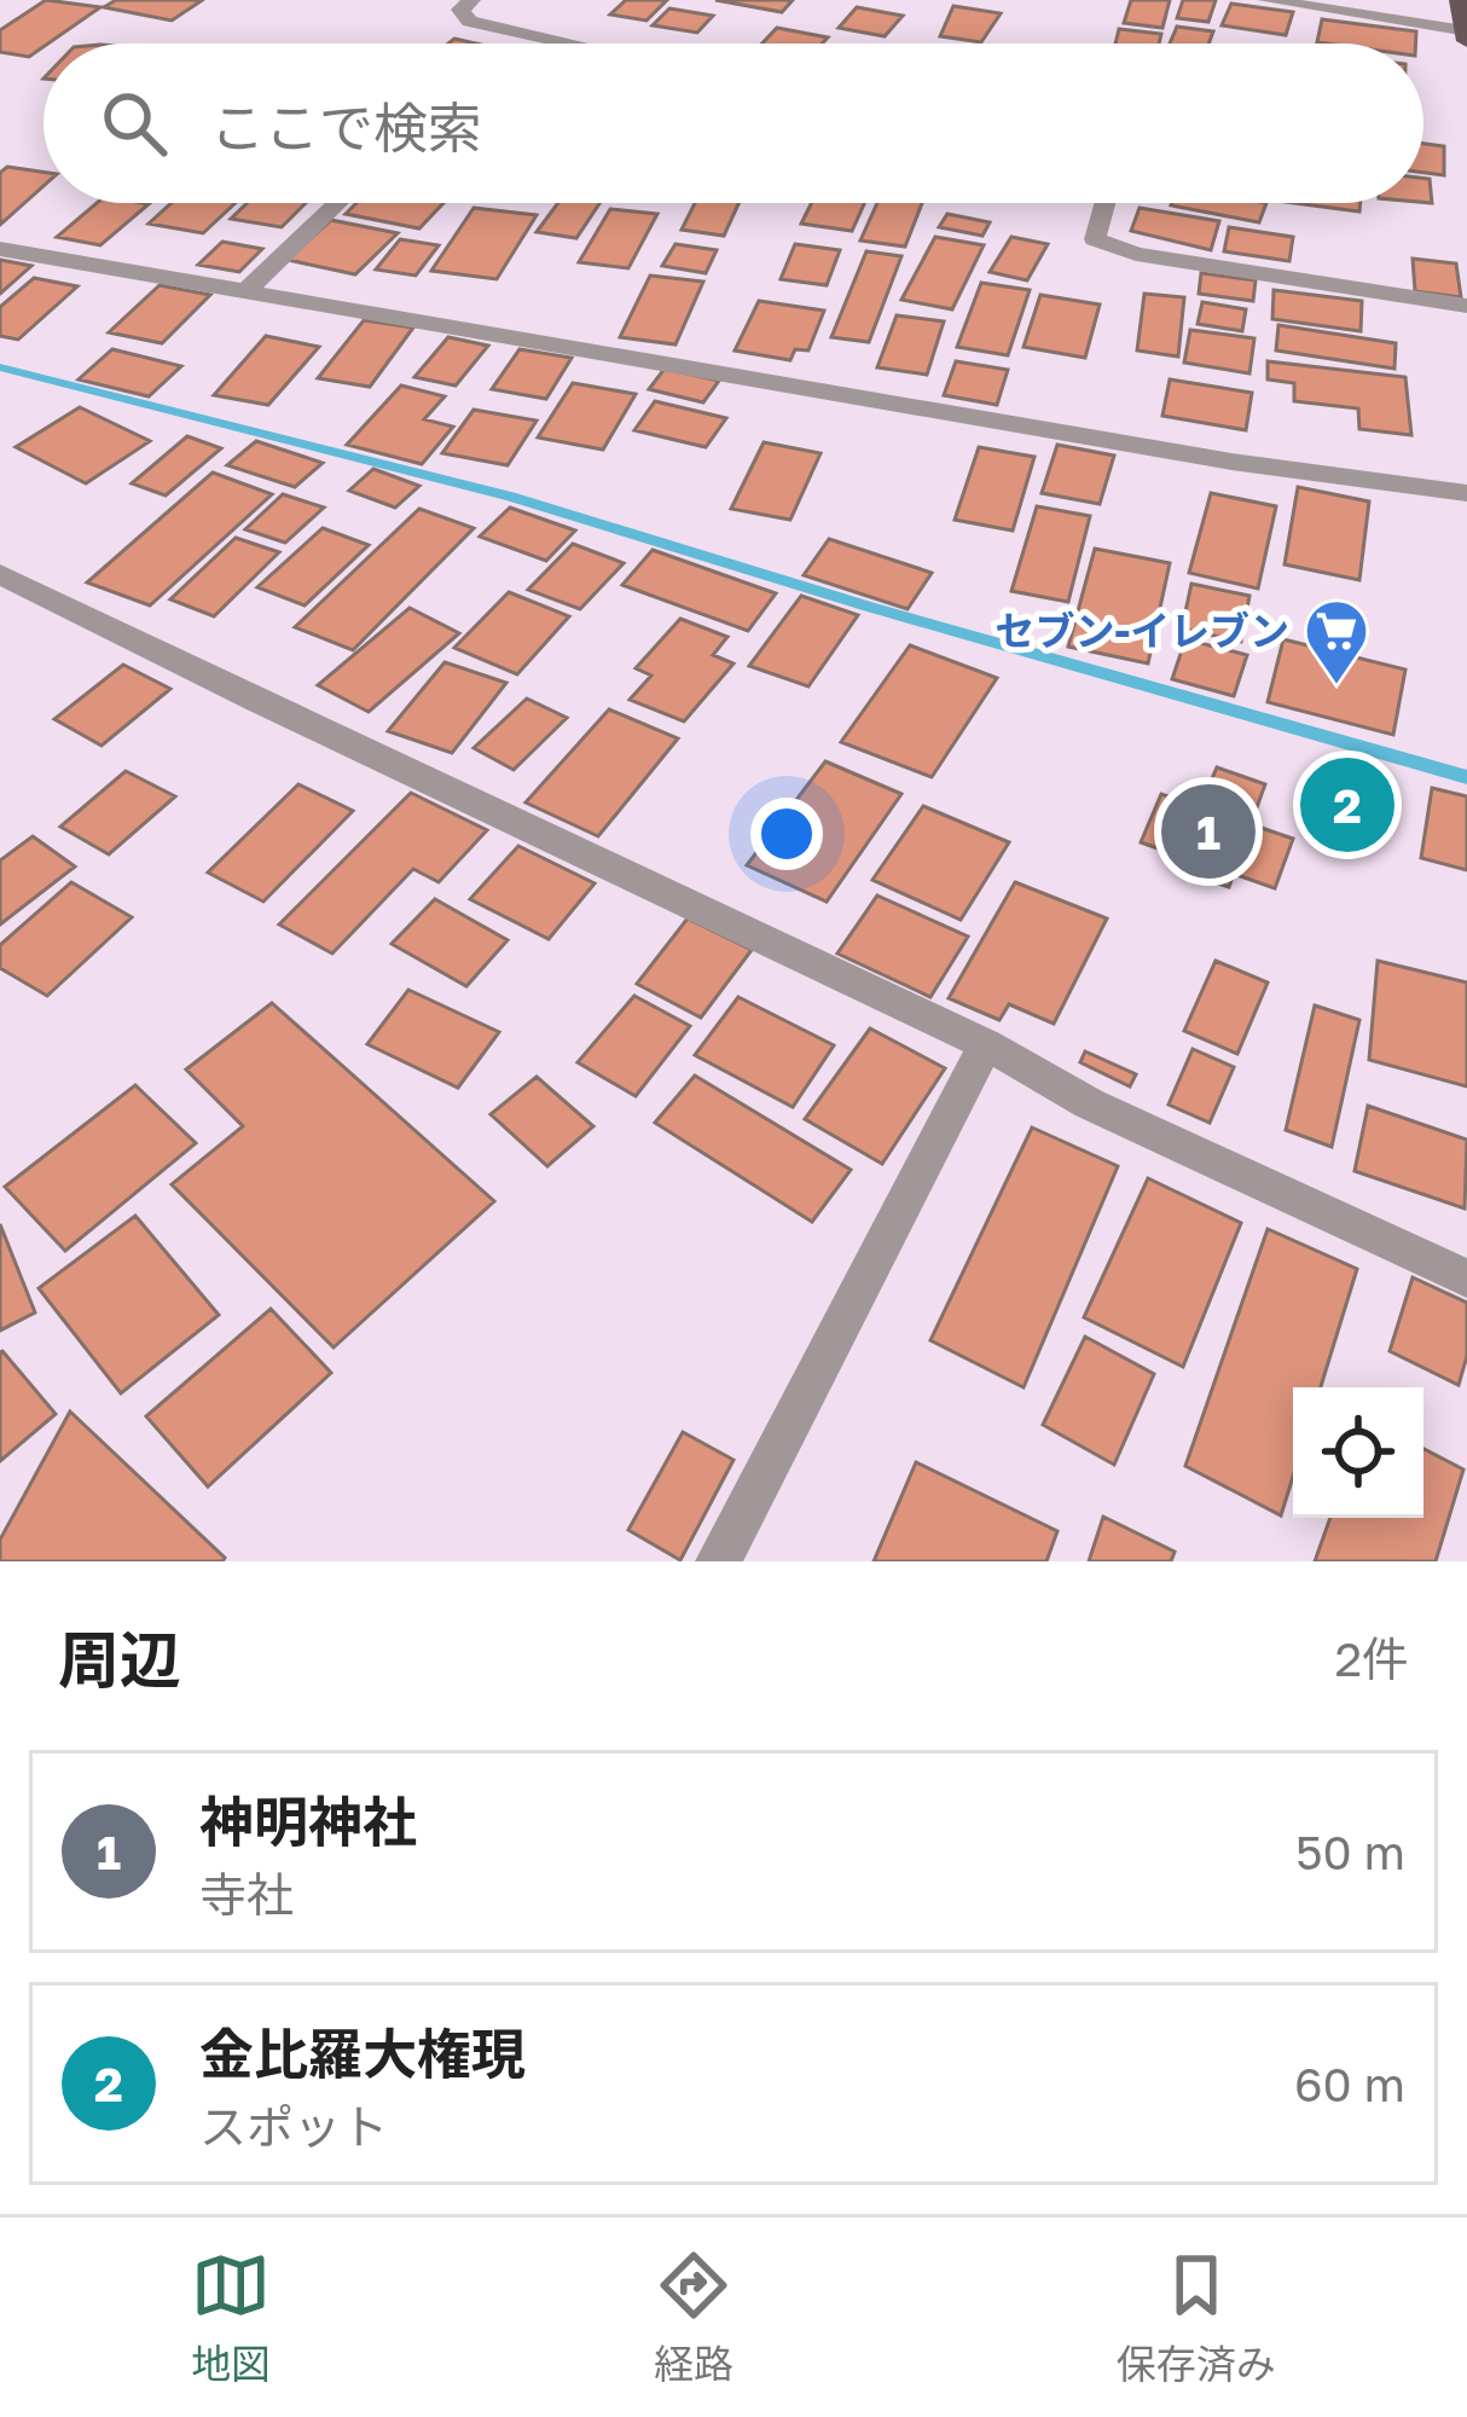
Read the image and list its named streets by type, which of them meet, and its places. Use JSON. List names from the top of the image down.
{
  "places": {
    "supermarket": ["セブン-イレブン"]
  },
  "page": {
    "search": "ここで検索",
    "pins": ["2", "1"],
    "heading": ["周辺", "2件"],
    "list": [
      {
        "mark": "1",
        "name": "神明神社",
        "note": "寺社",
        "value": "50 m"
      },
      {
        "mark": "2",
        "name": "金比羅大権現",
        "note": "スポット",
        "value": "60 m"
      }
    ],
    "nav": ["地図", "経路", "保存済み"]
  }
}
